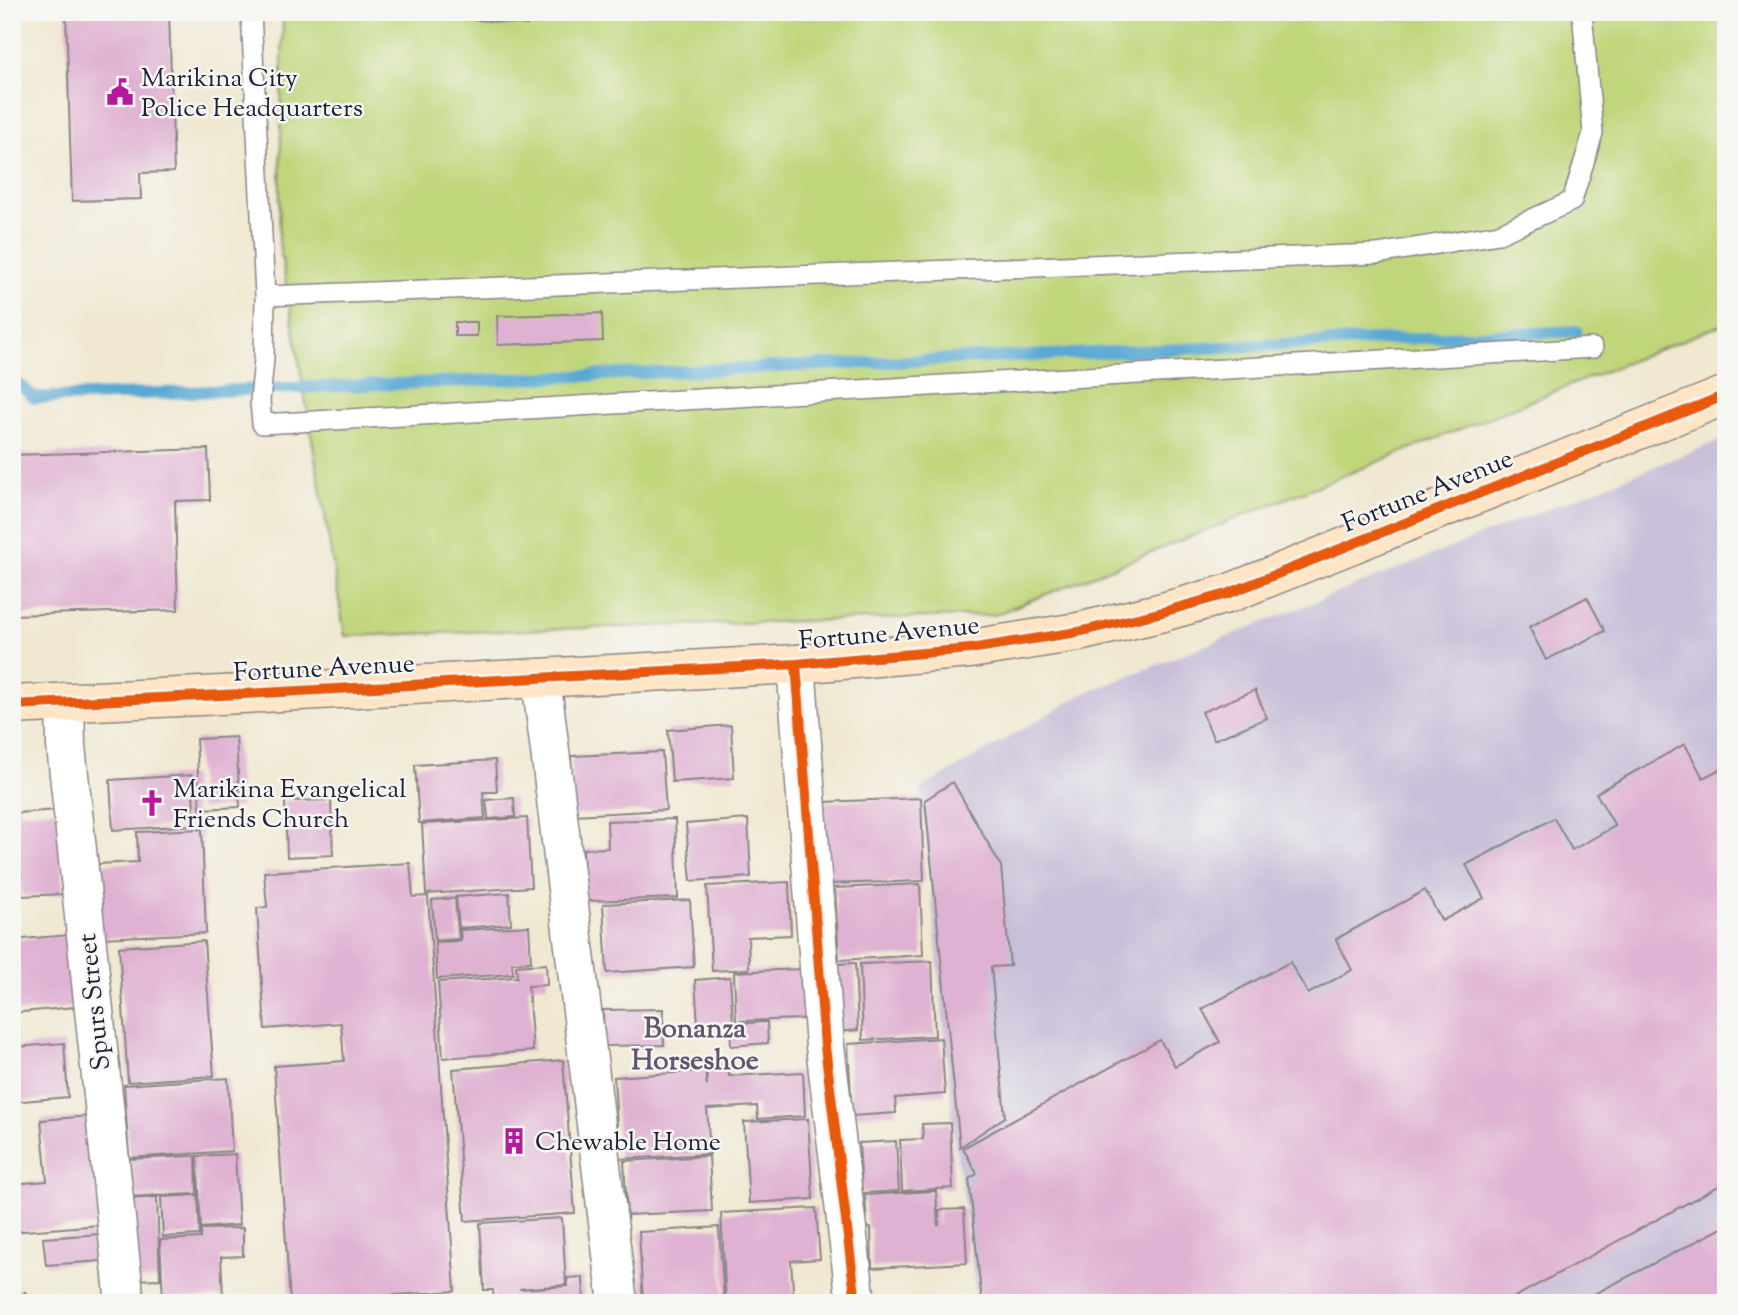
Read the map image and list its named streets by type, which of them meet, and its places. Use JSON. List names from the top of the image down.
{
  "streets": {
    "main road": ["Fortune Avenue"],
    "street": ["Spurs Street"]
  },
  "crossings": [
    ["Fortune Avenue", "Spurs Street"]
  ],
  "districts": ["Bonanza Horseshoe"],
  "places": {
    "public building": ["Marikina City Police Headquarters"],
    "church": ["Marikina Evangelical Friends Church"],
    "building": ["Chewable Home"]
  }
}
